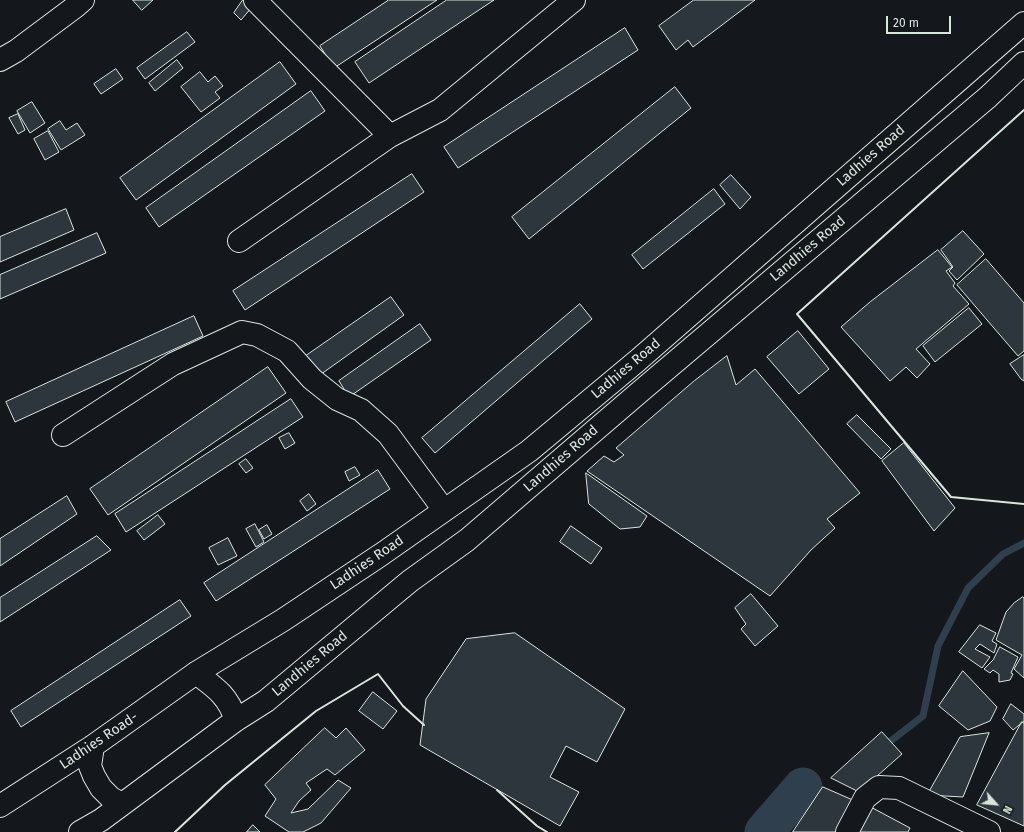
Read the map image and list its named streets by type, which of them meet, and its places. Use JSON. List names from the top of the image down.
{
  "streets": {
    "main road": ["Ladhies Road", "Landhies Road", "Ladhies Road-"]
  },
  "crossings": [
    ["Ladhies Road", "Ladhies Road-"]
  ],
  "scale_bar": "20 m",
  "north": "bottom right"
}
